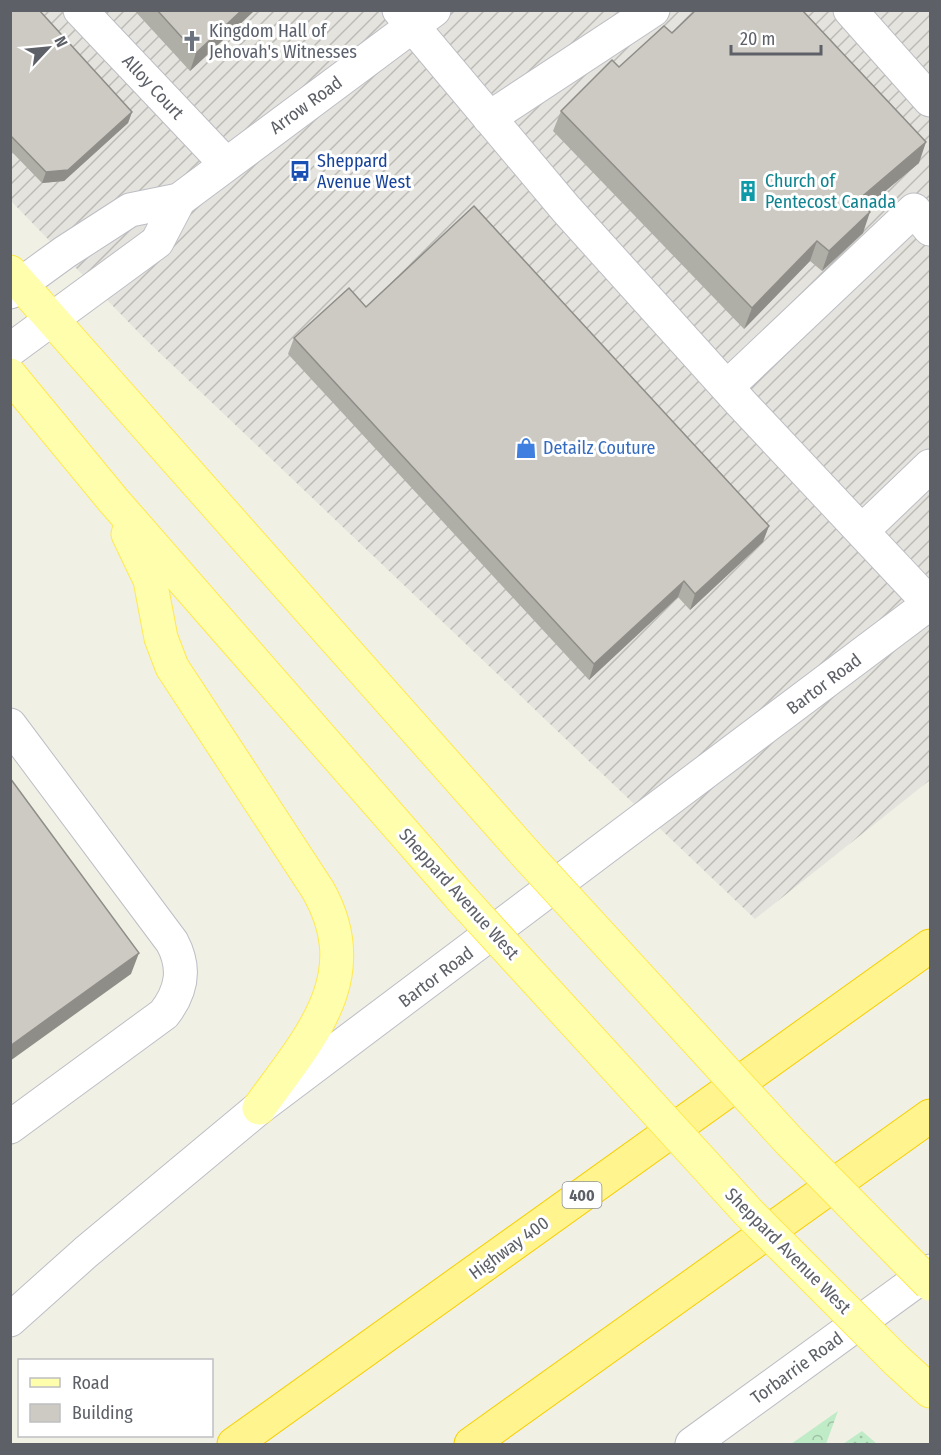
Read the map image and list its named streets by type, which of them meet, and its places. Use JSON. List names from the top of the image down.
{
  "streets": {
    "highway": ["400", "Highway 400"],
    "main road": ["Sheppard Avenue West"],
    "street": [
      "Alloy Court",
      "Arrow Road",
      "Bartor Road",
      "Torbarrie Road"
    ]
  },
  "crossings": [
    ["Alloy Court", "Arrow Road"]
  ],
  "places": {
    "church": ["Kingdom Hall of Jehovah's Witnesses"],
    "bus stop": ["Sheppard Avenue West"],
    "building": ["Church of Pentecost Canada"],
    "shop": ["Detailz Couture"]
  },
  "legend": ["Road", "Building"],
  "scale_bar": "20 m",
  "north": "top right"
}
